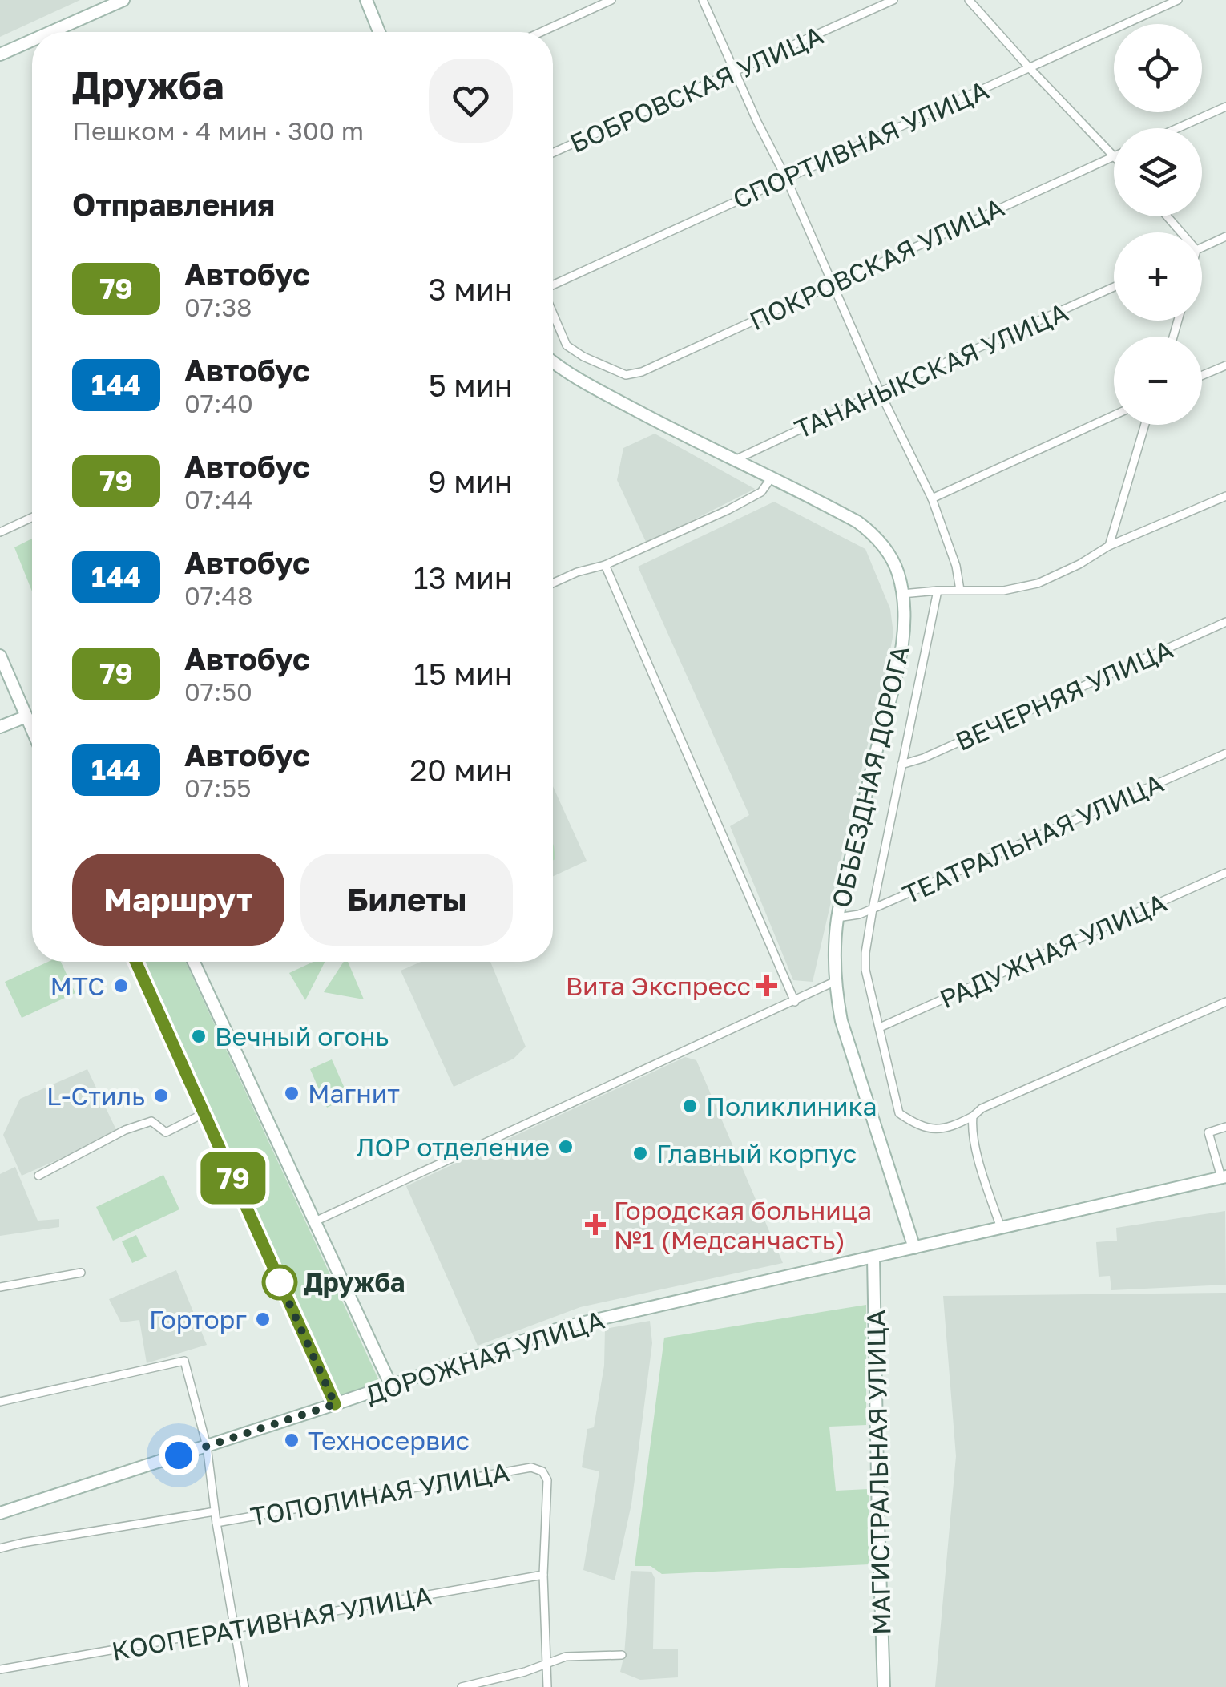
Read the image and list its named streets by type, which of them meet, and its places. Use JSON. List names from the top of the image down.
{
  "streets": {
    "main road": ["ОБЪЕЗДНАЯ ДОРОГА", "ДОРОЖНАЯ УЛИЦА", "МАГИСТРАЛЬНАЯ УЛИЦА"],
    "street": [
      "БОБРОВСКАЯ УЛИЦА",
      "СПОРТИВНАЯ УЛИЦА",
      "ПОКРОВСКАЯ УЛИЦА",
      "ТАНАНЫКСКАЯ УЛИЦА",
      "ВЕЧЕРНЯЯ УЛИЦА",
      "ТЕАТРАЛЬНАЯ УЛИЦА",
      "РАДУЖНАЯ УЛИЦА",
      "ТОПОЛИНАЯ УЛИЦА",
      "КООПЕРАТИВНАЯ УЛИЦА"
    ]
  },
  "crossings": [
    ["ТАНАНЫКСКАЯ УЛИЦА", "ОБЪЕЗДНАЯ ДОРОГА"],
    ["ОБЪЕЗДНАЯ ДОРОГА", "ТЕАТРАЛЬНАЯ УЛИЦА"],
    ["ОБЪЕЗДНАЯ ДОРОГА", "ДОРОЖНАЯ УЛИЦА"],
    ["ДОРОЖНАЯ УЛИЦА", "МАГИСТРАЛЬНАЯ УЛИЦА"],
    ["ТОПОЛИНАЯ УЛИЦА", "КООПЕРАТИВНАЯ УЛИЦА"]
  ],
  "places": {
    "other": [
      "МТС",
      "Вечный огонь",
      "Магнит",
      "L-Стиль",
      "Поликлиника",
      "ЛОР отделение",
      "Главный корпус",
      "Дружба",
      "Горторг",
      "Техносервис"
    ],
    "health": ["Вита Экспресс", "Городская больница №1 (Медсанчасть)"]
  },
  "lines": ["bus line 79"],
  "page": {
    "on_map": "79",
    "map_buttons": ["+", "−"],
    "heading": [
      ["Дружба", "Пешком · 4 мин · 300 m"],
      "Отправления"
    ],
    "list": [
      {
        "mark": "79",
        "name": "Автобус",
        "note": "07:38",
        "value": "3 мин"
      },
      {
        "mark": "144",
        "name": "Автобус",
        "note": "07:40",
        "value": "5 мин"
      },
      {
        "mark": "79",
        "name": "Автобус",
        "note": "07:44",
        "value": "9 мин"
      },
      {
        "mark": "144",
        "name": "Автобус",
        "note": "07:48",
        "value": "13 мин"
      },
      {
        "mark": "79",
        "name": "Автобус",
        "note": "07:50",
        "value": "15 мин"
      },
      {
        "mark": "144",
        "name": "Автобус",
        "note": "07:55",
        "value": "20 мин"
      }
    ],
    "buttons": ["Маршрут", "Билеты"]
  }
}
